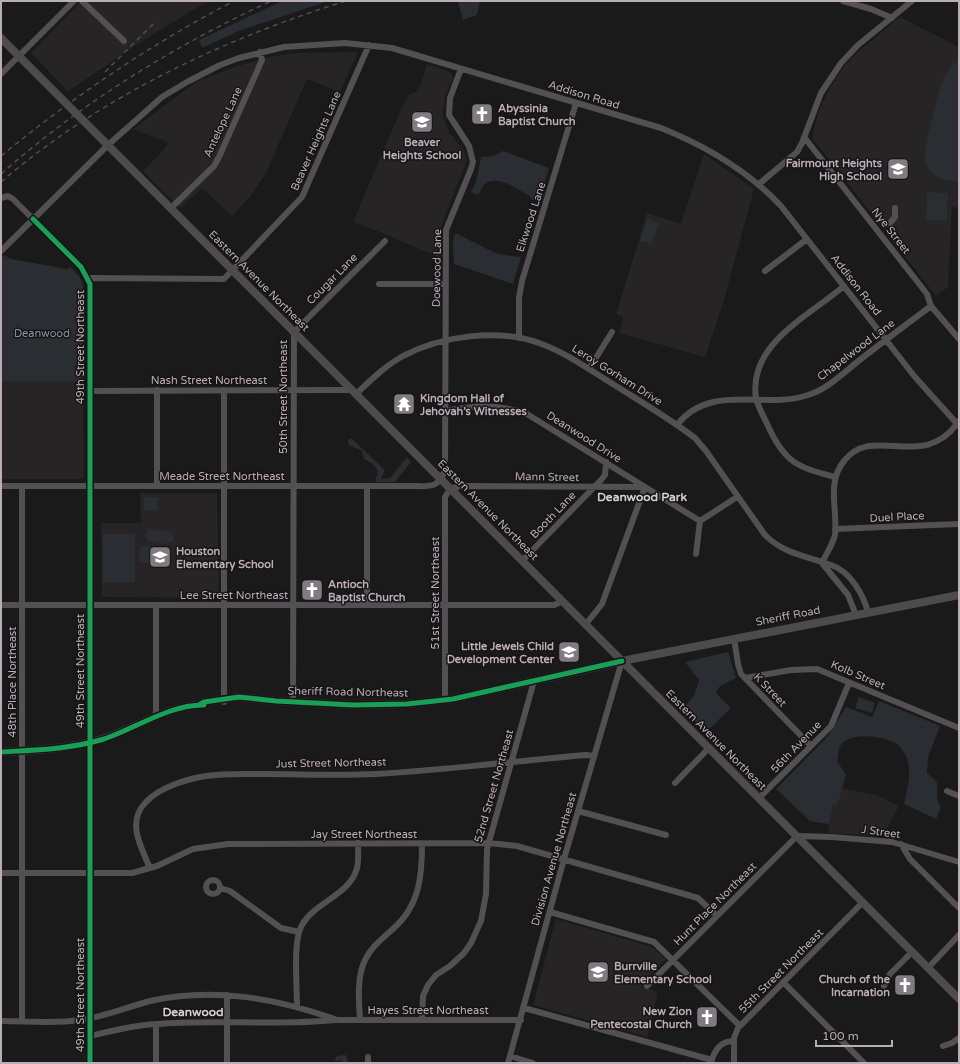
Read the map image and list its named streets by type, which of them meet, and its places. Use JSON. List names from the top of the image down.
{
  "streets": {
    "main road": ["Eastern Avenue Northeast", "Sheriff Road", "Sheriff Road Northeast"],
    "street": [
      "Addison Road",
      "Antelope Lane",
      "Beaver Heights Lane",
      "Elkwood Lane",
      "Nye Street",
      "Doewood Lane",
      "Cougar Lane",
      "49th Street Northeast",
      "Chapelwood Lane",
      "Leroy Gorham Drive",
      "Nash Street Northeast",
      "50th Street Northeast",
      "Deanwood Drive",
      "Meade Street Northeast",
      "Mann Street",
      "Booth Lane",
      "Duel Place",
      "51st Street Northeast",
      "Lee Street Northeast",
      "Kolb Street",
      "48th Place Northeast",
      "K Street",
      "56th Avenue",
      "Just Street Northeast",
      "52nd Street Northeast",
      "J Street",
      "Jay Street Northeast",
      "Division Avenue Northeast",
      "Hunt Place Northeast",
      "55th Street Northeast",
      "Hayes Street Northeast"
    ]
  },
  "crossings": [
    ["Addison Road", "Antelope Lane"],
    ["Addison Road", "Beaver Heights Lane"],
    ["Addison Road", "Elkwood Lane"],
    ["Addison Road", "Doewood Lane"],
    ["Addison Road", "Eastern Avenue Northeast"],
    ["Addison Road", "Chapelwood Lane"],
    ["Antelope Lane", "Eastern Avenue Northeast"],
    ["Beaver Heights Lane", "Eastern Avenue Northeast"],
    ["Beaver Heights Lane", "49th Street Northeast"],
    ["Elkwood Lane", "Leroy Gorham Drive"],
    ["Nye Street", "Chapelwood Lane"],
    ["Doewood Lane", "Eastern Avenue Northeast"],
    ["Doewood Lane", "Leroy Gorham Drive"],
    ["Doewood Lane", "Deanwood Drive"],
    ["Doewood Lane", "Meade Street Northeast"],
    ["Cougar Lane", "Eastern Avenue Northeast"],
    ["Cougar Lane", "50th Street Northeast"],
    ["Eastern Avenue Northeast", "Leroy Gorham Drive"],
    ["Eastern Avenue Northeast", "Nash Street Northeast"],
    ["Eastern Avenue Northeast", "50th Street Northeast"],
    ["Eastern Avenue Northeast", "Meade Street Northeast"],
    ["Eastern Avenue Northeast", "Mann Street"],
    ["Eastern Avenue Northeast", "Booth Lane"],
    ["Eastern Avenue Northeast", "51st Street Northeast"],
    ["Eastern Avenue Northeast", "Lee Street Northeast"],
    ["Eastern Avenue Northeast", "Sheriff Road"],
    ["Eastern Avenue Northeast", "Sheriff Road Northeast"],
    ["Eastern Avenue Northeast", "56th Avenue"],
    ["Eastern Avenue Northeast", "J Street"],
    ["Eastern Avenue Northeast", "Division Avenue Northeast"],
    ["Eastern Avenue Northeast", "Hunt Place Northeast"],
    ["Eastern Avenue Northeast", "55th Street Northeast"],
    ["49th Street Northeast", "Nash Street Northeast"],
    ["49th Street Northeast", "Meade Street Northeast"],
    ["49th Street Northeast", "Lee Street Northeast"],
    ["49th Street Northeast", "Sheriff Road Northeast"],
    ["49th Street Northeast", "Jay Street Northeast"],
    ["49th Street Northeast", "Hayes Street Northeast"],
    ["Chapelwood Lane", "Leroy Gorham Drive"],
    ["Leroy Gorham Drive", "Nash Street Northeast"],
    ["Leroy Gorham Drive", "Sheriff Road"],
    ["Nash Street Northeast", "50th Street Northeast"],
    ["50th Street Northeast", "Meade Street Northeast"],
    ["50th Street Northeast", "Lee Street Northeast"],
    ["50th Street Northeast", "Sheriff Road Northeast"],
    ["Deanwood Drive", "Mann Street"],
    ["Deanwood Drive", "Booth Lane"],
    ["Meade Street Northeast", "48th Place Northeast"],
    ["Mann Street", "Booth Lane"],
    ["Mann Street", "51st Street Northeast"],
    ["51st Street Northeast", "Lee Street Northeast"],
    ["51st Street Northeast", "Sheriff Road Northeast"],
    ["Lee Street Northeast", "48th Place Northeast"],
    ["Sheriff Road", "K Street"],
    ["Sheriff Road", "Sheriff Road Northeast"],
    ["Sheriff Road", "Division Avenue Northeast"],
    ["Kolb Street", "K Street"],
    ["Kolb Street", "56th Avenue"],
    ["48th Place Northeast", "Sheriff Road Northeast"],
    ["48th Place Northeast", "Jay Street Northeast"],
    ["48th Place Northeast", "Hayes Street Northeast"],
    ["K Street", "56th Avenue"],
    ["Sheriff Road Northeast", "52nd Street Northeast"],
    ["Sheriff Road Northeast", "Division Avenue Northeast"],
    ["Just Street Northeast", "52nd Street Northeast"],
    ["Just Street Northeast", "Jay Street Northeast"],
    ["Just Street Northeast", "Division Avenue Northeast"],
    ["52nd Street Northeast", "Jay Street Northeast"],
    ["52nd Street Northeast", "Hayes Street Northeast"],
    ["J Street", "Hunt Place Northeast"],
    ["Jay Street Northeast", "Division Avenue Northeast"],
    ["Jay Street Northeast", "Hunt Place Northeast"],
    ["Division Avenue Northeast", "Hayes Street Northeast"]
  ],
  "districts": ["Deanwood Park", "Deanwood"],
  "parks": ["Deanwood"],
  "places": {
    "church": [
      "Abyssinia Baptist Church",
      "Antioch Baptist Church",
      "Church of the Incarnation",
      "New Zion Pentecostal Church"
    ],
    "school or university": [
      "Beaver Heights School",
      "Fairmount Heights High School",
      "Houston Elementary School",
      "Little Jewels Child Development Center",
      "Burrville Elementary School"
    ],
    "temple": ["Kingdom Hall of Jehovah’s Witnesses"]
  },
  "scale_bar": "100 m"
}
